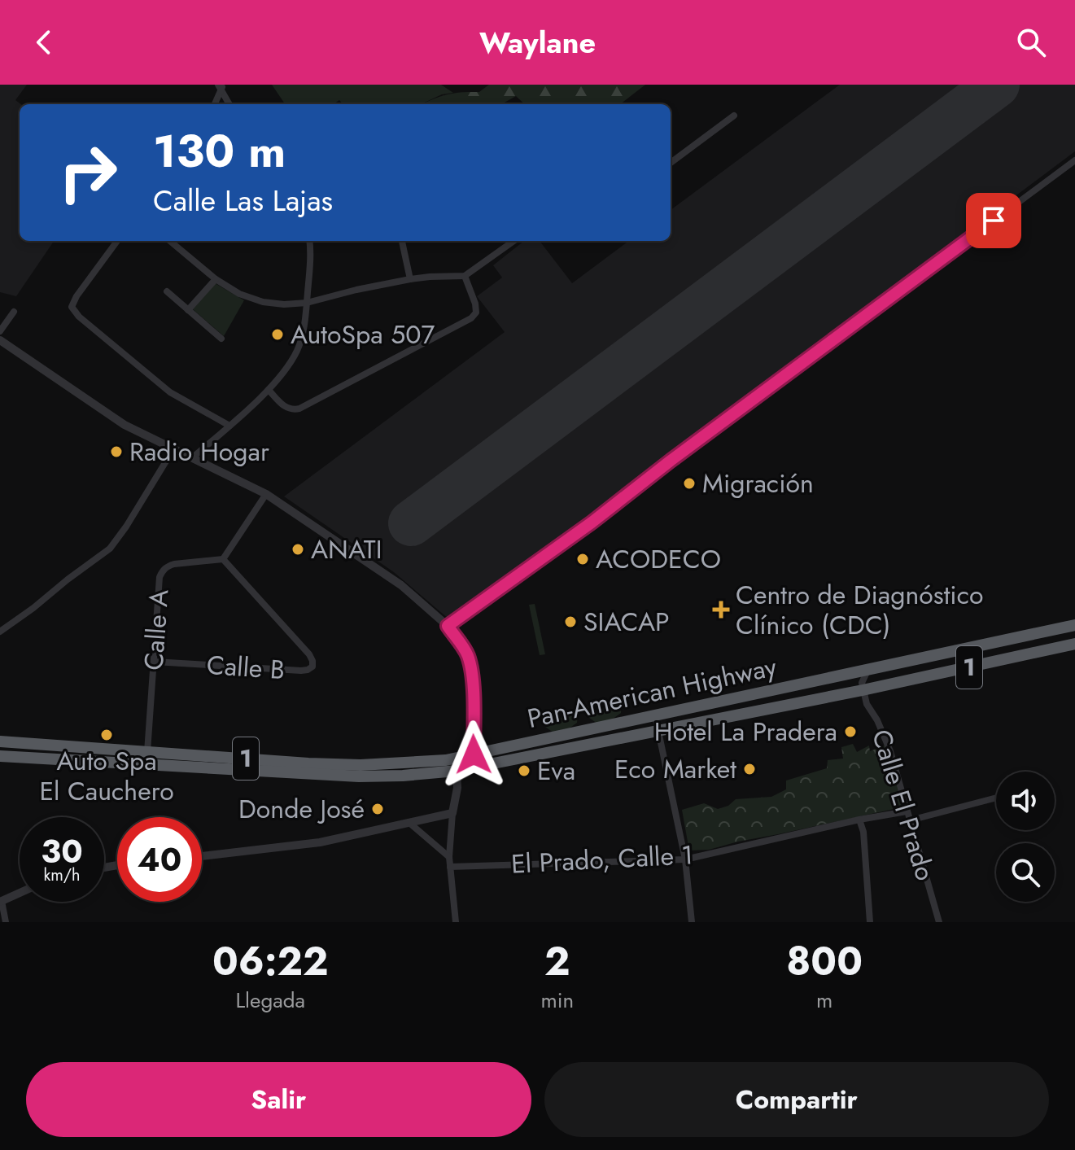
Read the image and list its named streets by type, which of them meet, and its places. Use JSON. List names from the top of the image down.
{
  "streets": {
    "highway": ["1", "Pan-American Highway"],
    "street": [
      "Calle A",
      "Calle B",
      "Calle El Prado",
      "El Prado, Calle 1"
    ]
  },
  "crossings": [
    ["Calle A", "Calle B"],
    ["Calle A", "Pan-American Highway"],
    ["1", "Pan-American Highway"],
    ["Pan-American Highway", "Calle El Prado"],
    ["Calle El Prado", "El Prado, Calle 1"]
  ],
  "places": {
    "other": [
      "AutoSpa 507",
      "Radio Hogar",
      "Migración",
      "ANATI",
      "ACODECO",
      "SIACAP",
      "Hotel La Pradera",
      "Auto Spa El Cauchero",
      "Eco Market",
      "Eva",
      "Donde José"
    ],
    "health": ["Centro de Diagnóstico Clínico (CDC)"]
  },
  "page": {
    "header": "Waylane",
    "turn": ["130 m", "Calle Las Lajas"],
    "speed": "30 km/h",
    "limit": "40",
    "eta": [
      "06:22",
      "Llegada",
      "2",
      "min",
      "800",
      "m"
    ],
    "buttons": ["Salir", "Compartir"]
  }
}
